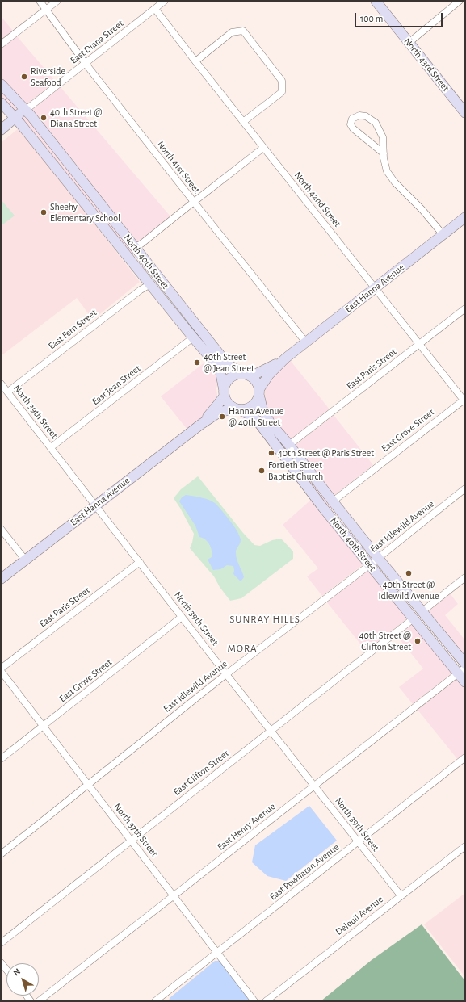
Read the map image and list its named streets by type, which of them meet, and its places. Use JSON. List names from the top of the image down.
{
  "streets": {
    "main road": ["North 43rd Street", "North 40th Street", "East Hanna Avenue"],
    "street": [
      "East Diana Street",
      "North 41st Street",
      "North 42nd Street",
      "East Fern Street",
      "East Paris Street",
      "East Jean Street",
      "North 39th Street",
      "East Grove Street",
      "East Idlewild Avenue",
      "East Clifton Street",
      "East Henry Avenue",
      "North 37th Street",
      "East Powhatan Avenue",
      "Deleuil Avenue"
    ]
  },
  "crossings": [
    ["East Diana Street", "North 41st Street"],
    ["East Diana Street", "North 42nd Street"],
    ["East Diana Street", "North 40th Street"],
    ["North 41st Street", "East Hanna Avenue"],
    ["North 42nd Street", "East Hanna Avenue"],
    ["North 42nd Street", "East Paris Street"],
    ["North 42nd Street", "East Grove Street"],
    ["North 40th Street", "East Hanna Avenue"],
    ["North 40th Street", "East Fern Street"],
    ["North 40th Street", "East Paris Street"],
    ["North 40th Street", "East Jean Street"],
    ["North 40th Street", "East Grove Street"],
    ["North 40th Street", "East Idlewild Avenue"],
    ["North 40th Street", "East Clifton Street"],
    ["North 40th Street", "East Henry Avenue"],
    ["East Hanna Avenue", "North 39th Street"],
    ["East Fern Street", "North 39th Street"],
    ["East Paris Street", "North 39th Street"],
    ["East Jean Street", "North 39th Street"],
    ["North 39th Street", "East Grove Street"],
    ["North 39th Street", "East Idlewild Avenue"],
    ["North 39th Street", "East Clifton Street"],
    ["North 39th Street", "East Henry Avenue"],
    ["North 39th Street", "East Powhatan Avenue"],
    ["North 39th Street", "Deleuil Avenue"],
    ["East Grove Street", "North 37th Street"],
    ["East Idlewild Avenue", "North 37th Street"],
    ["East Clifton Street", "North 37th Street"],
    ["East Henry Avenue", "North 37th Street"],
    ["North 37th Street", "East Powhatan Avenue"]
  ],
  "districts": ["SUNRAY HILLS", "MORA"],
  "places": [
    "Riverside Seafood",
    "40th Street @ Diana Street",
    "Sheehy Elementary School",
    "40th Street @ Jean Street",
    "Hanna Avenue @ 40th Street",
    "40th Street @ Paris Street",
    "Fortieth Street Baptist Church",
    "40th Street @ Idlewild Avenue",
    "40th Street @ Clifton Street"
  ],
  "scale_bar": "100 m",
  "north": "top left"
}
